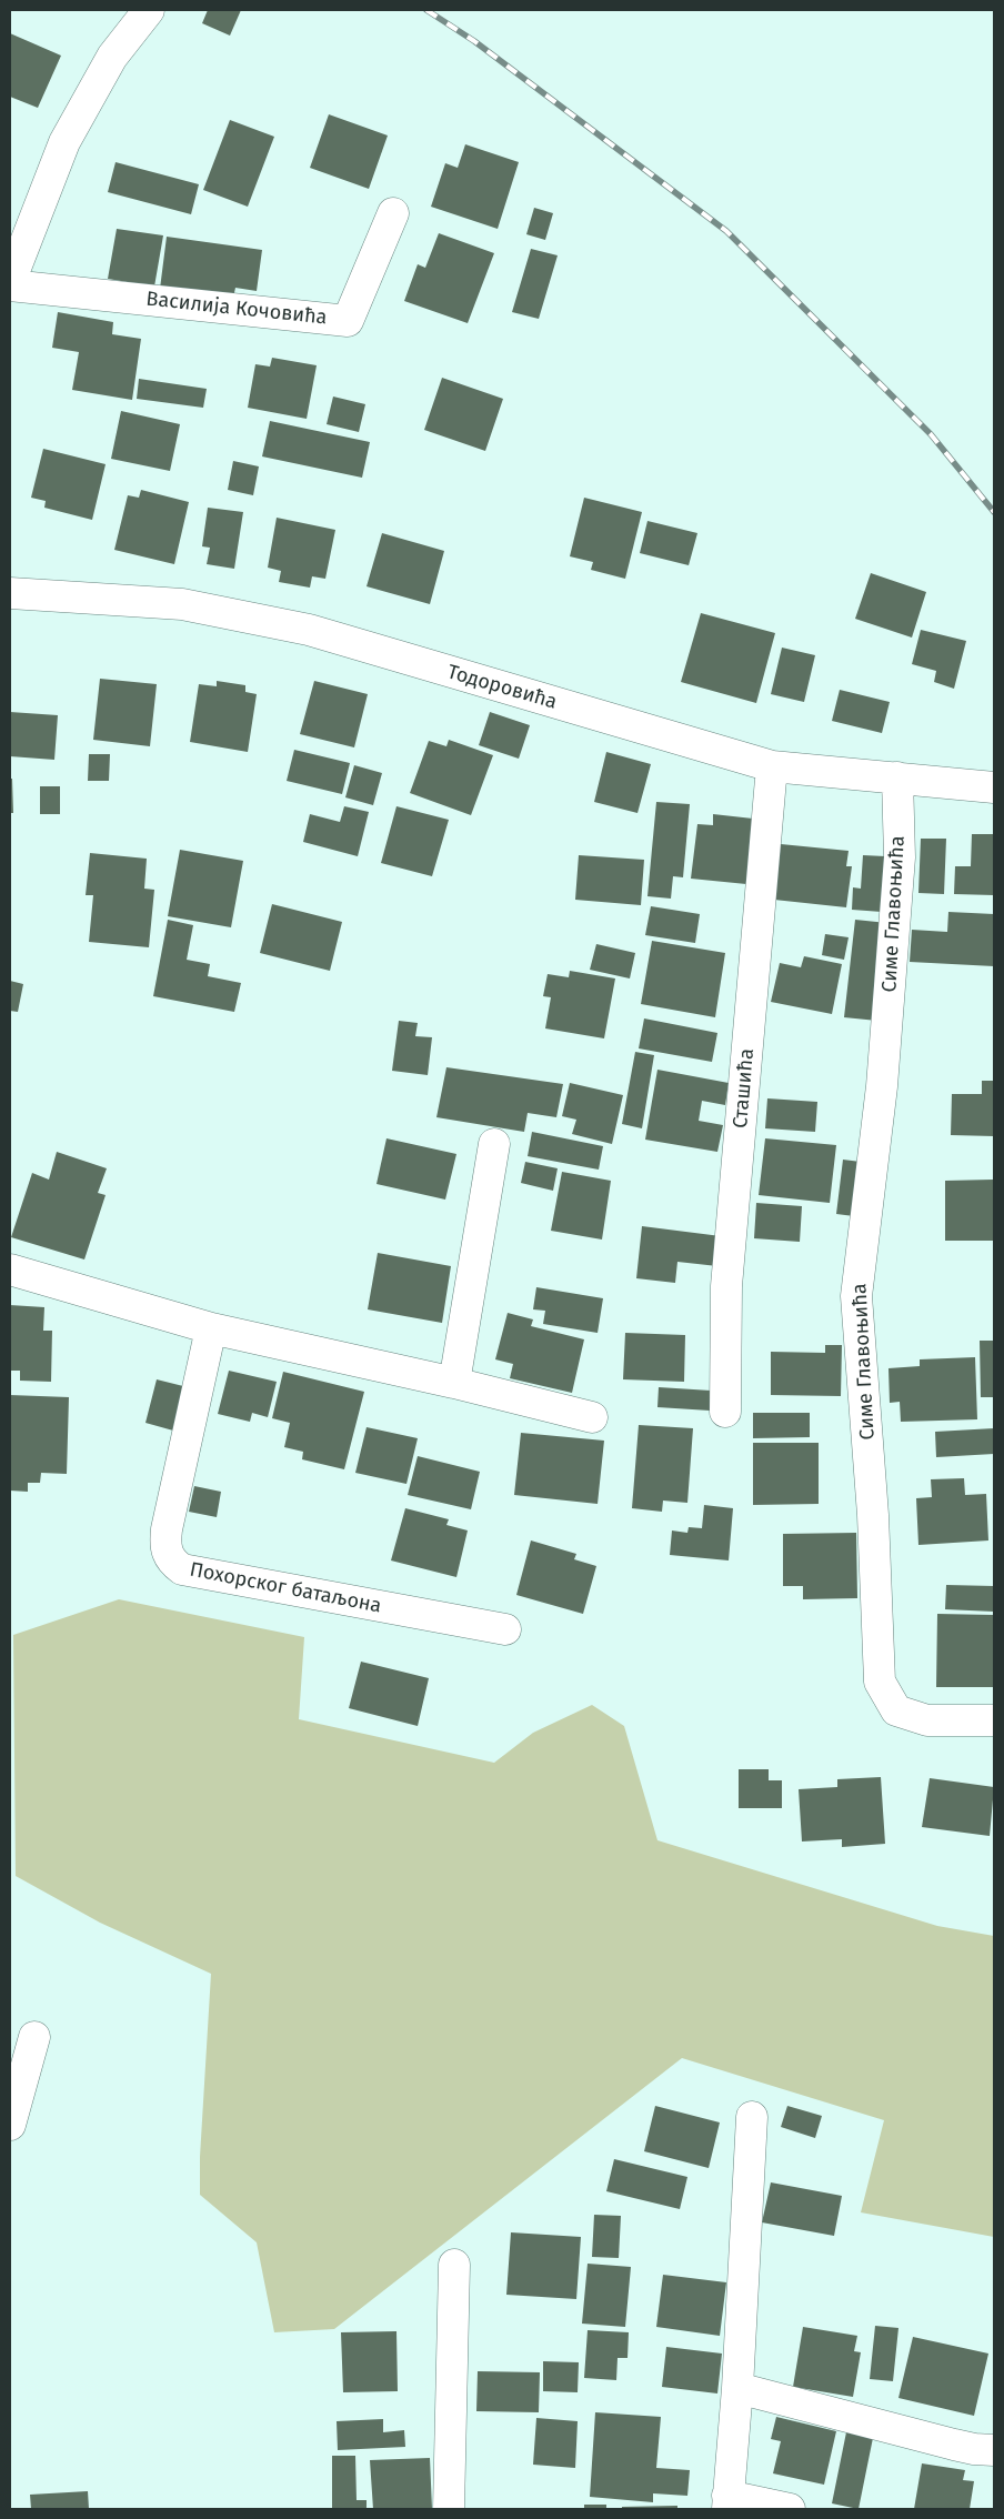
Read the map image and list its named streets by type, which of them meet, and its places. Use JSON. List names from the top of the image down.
{
  "streets": {
    "street": [
      "Василија Кочовића",
      "Тодоровића",
      "Симе Главоњића",
      "Сташића",
      "Похорског батаљона"
    ]
  },
  "crossings": [
    ["Тодоровића", "Симе Главоњића"],
    ["Тодоровића", "Сташића"]
  ]
}
